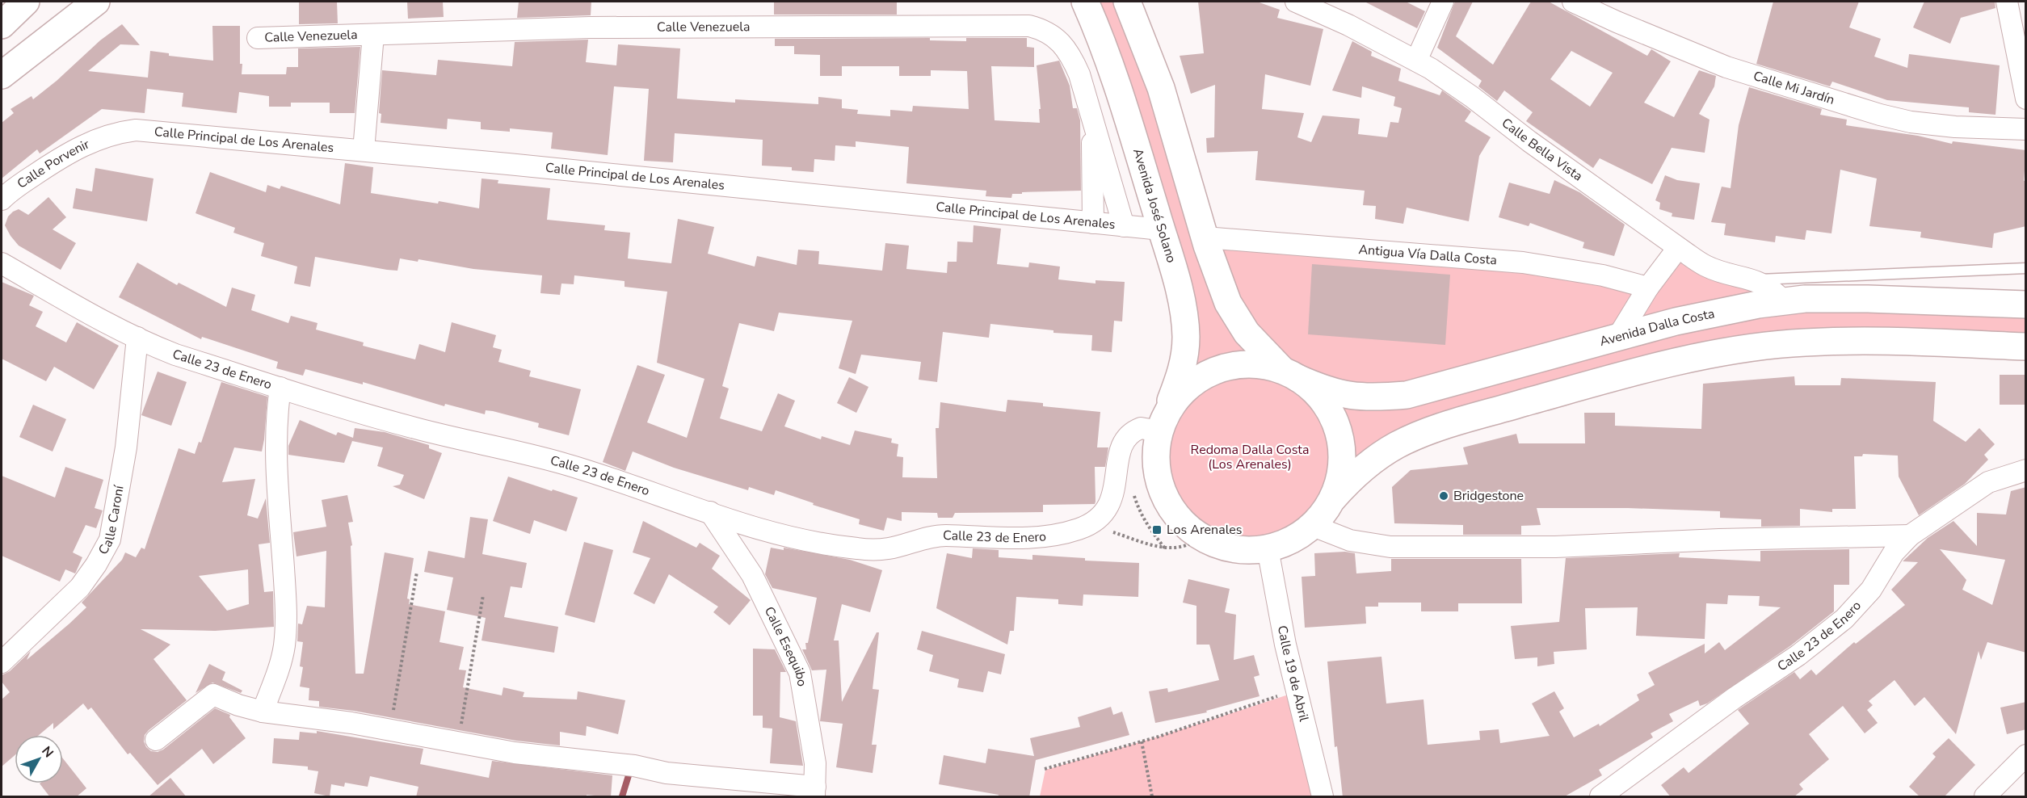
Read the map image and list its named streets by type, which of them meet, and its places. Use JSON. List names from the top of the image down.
{
  "streets": {
    "street": [
      "Calle Venezuela",
      "Calle Mi Jardín",
      "Calle Principal de Los Arenales",
      "Calle Bella Vista",
      "Calle Porvenir",
      "Avenida José Solano",
      "Antigua Vía Dalla Costa",
      "Avenida Dalla Costa",
      "Calle 23 de Enero",
      "Calle Caroní",
      "Calle Esequibo",
      "Calle 19 de Abril"
    ]
  },
  "crossings": [
    ["Calle Venezuela", "Calle Principal de Los Arenales"],
    ["Calle Principal de Los Arenales", "Calle Porvenir"],
    ["Calle Principal de Los Arenales", "Avenida José Solano"],
    ["Calle Bella Vista", "Avenida Dalla Costa"],
    ["Avenida José Solano", "Calle 23 de Enero"],
    ["Avenida José Solano", "Calle 19 de Abril"],
    ["Calle 23 de Enero", "Calle Caroní"],
    ["Calle 23 de Enero", "Calle Esequibo"]
  ],
  "parks": ["Redoma Dalla Costa (Los Arenales)"],
  "places": {
    "other": ["Bridgestone"],
    "transit": ["Los Arenales"]
  },
  "north": "top right"
}
